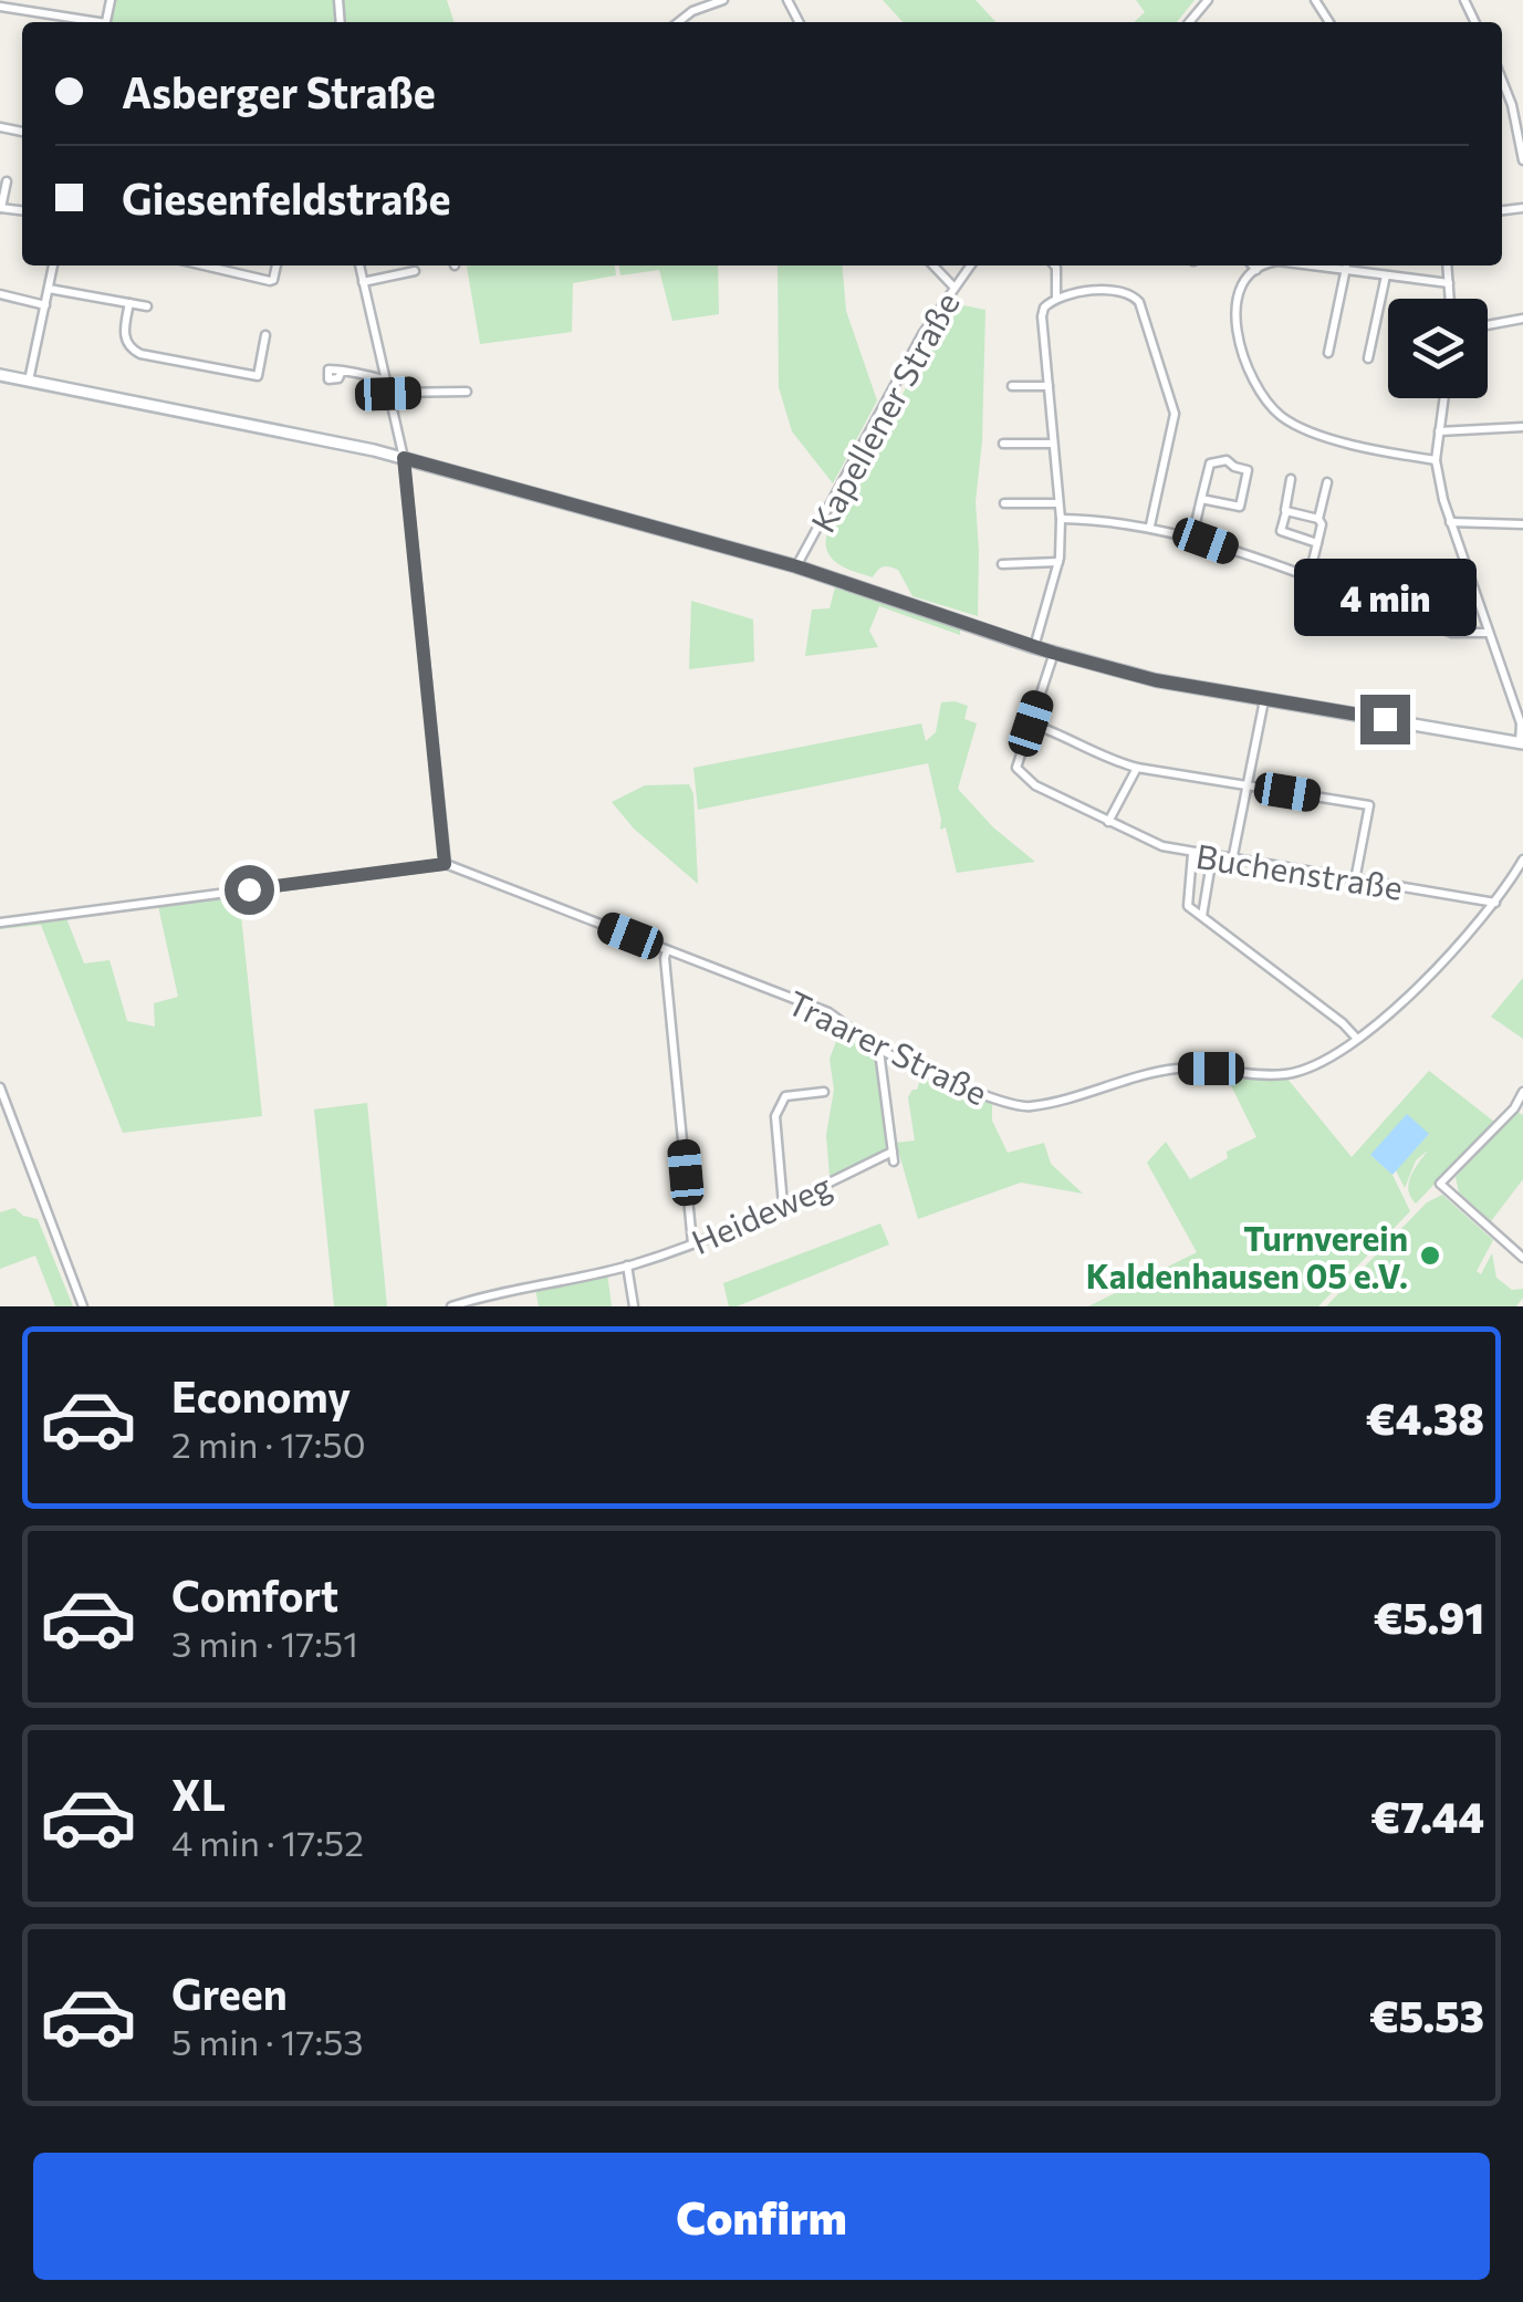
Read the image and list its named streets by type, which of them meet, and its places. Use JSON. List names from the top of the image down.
{
  "streets": {
    "street": [
      "Kapellener Straße",
      "Buchenstraße",
      "Traarer Straße",
      "Heideweg"
    ]
  },
  "crossings": [
    ["Buchenstraße", "Traarer Straße"],
    ["Traarer Straße", "Heideweg"]
  ],
  "places": ["Turnverein Kaldenhausen 05 e.V."],
  "page": {
    "banner": ["Asberger Straße", "Giesenfeldstraße"],
    "bubble": "4 min",
    "list": [
      {
        "name": "Economy",
        "note": "2 min · 17:50",
        "value": "€4.38"
      },
      {
        "name": "Comfort",
        "note": "3 min · 17:51",
        "value": "€5.91"
      },
      {
        "name": "XL",
        "note": "4 min · 17:52",
        "value": "€7.44"
      },
      {
        "name": "Green",
        "note": "5 min · 17:53",
        "value": "€5.53"
      }
    ],
    "buttons": "Confirm"
  }
}
